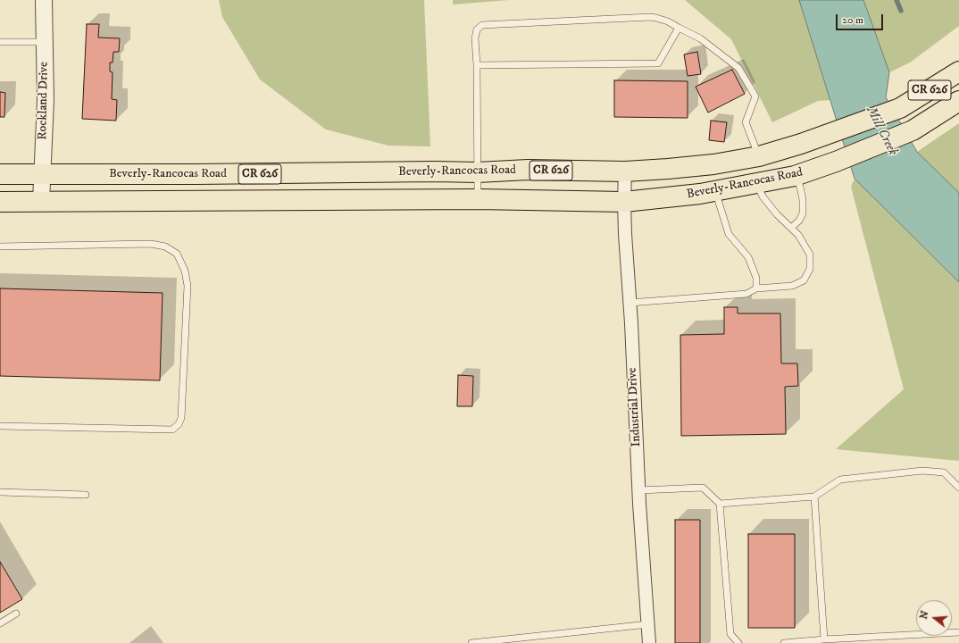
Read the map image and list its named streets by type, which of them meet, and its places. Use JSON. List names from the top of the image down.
{
  "streets": {
    "main road": ["CR 626", "Beverly-Rancocas Road"],
    "street": ["Rockland Drive", "Industrial Drive"]
  },
  "crossings": [
    ["Rockland Drive", "Beverly-Rancocas Road"],
    ["Beverly-Rancocas Road", "Industrial Drive"]
  ],
  "water": ["Mill Creek"],
  "scale_bar": "20 m",
  "north": "left"
}
